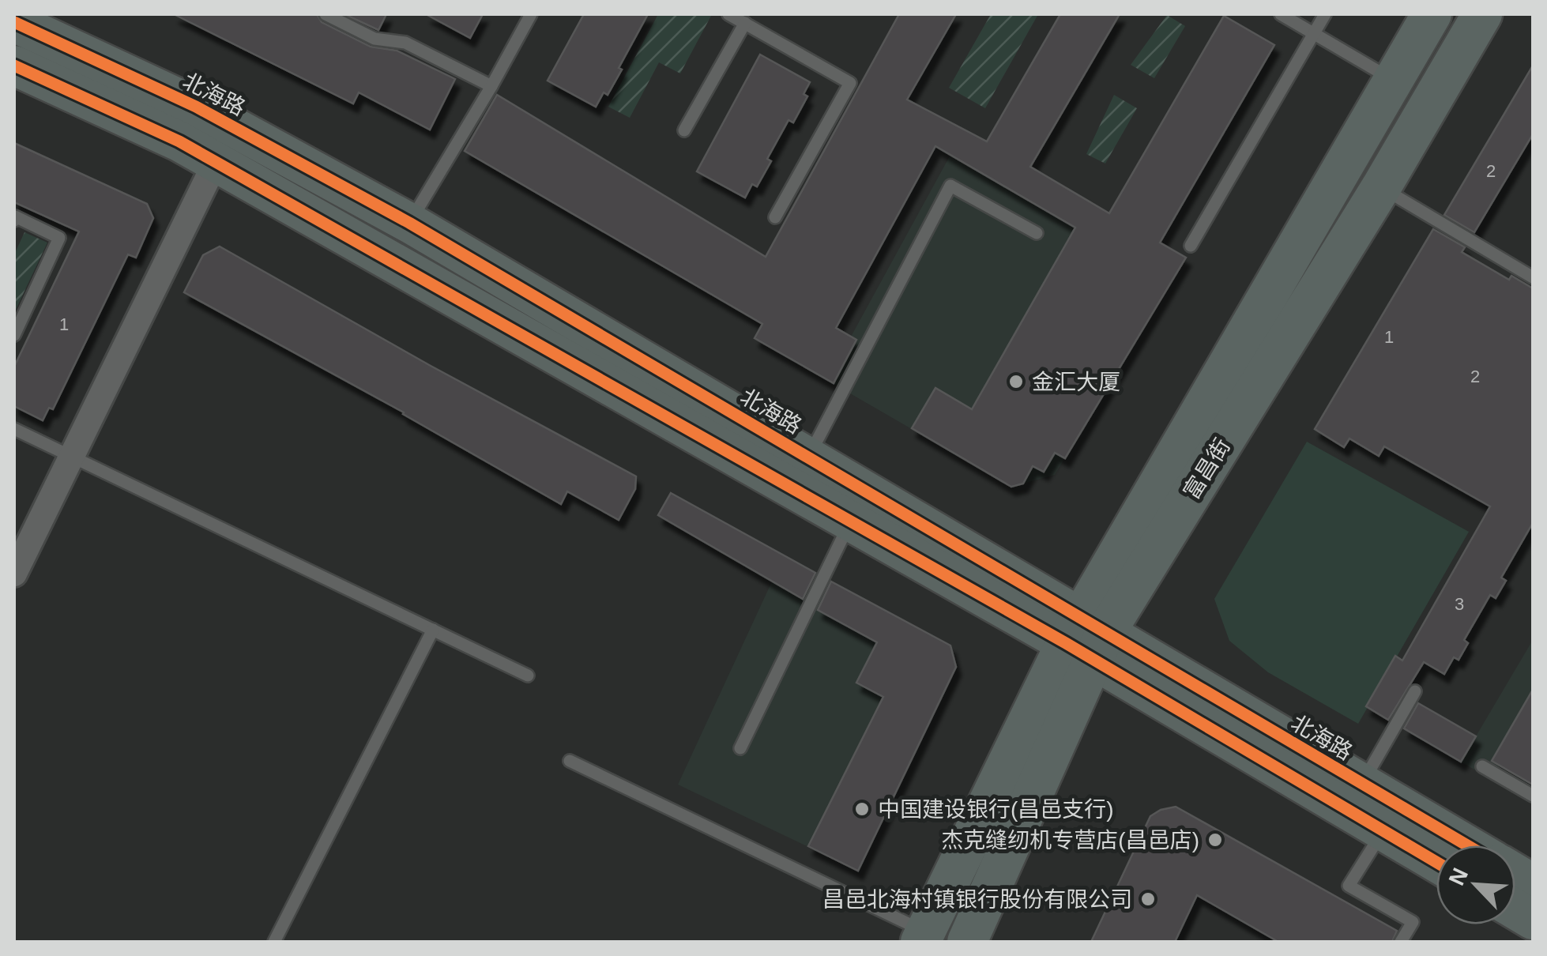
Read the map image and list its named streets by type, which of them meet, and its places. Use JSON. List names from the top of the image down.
{
  "streets": {
    "main road": ["北海路", "富昌街"]
  },
  "crossings": [
    ["北海路", "富昌街"]
  ],
  "places": [
    "金汇大厦",
    "中国建设银行(昌邑支行)",
    "杰克缝纫机专营店(昌邑店)",
    "昌邑北海村镇银行股份有限公司"
  ],
  "house_numbers": [
    "2",
    "1",
    "1",
    "2",
    "3"
  ],
  "north": "top left"
}
